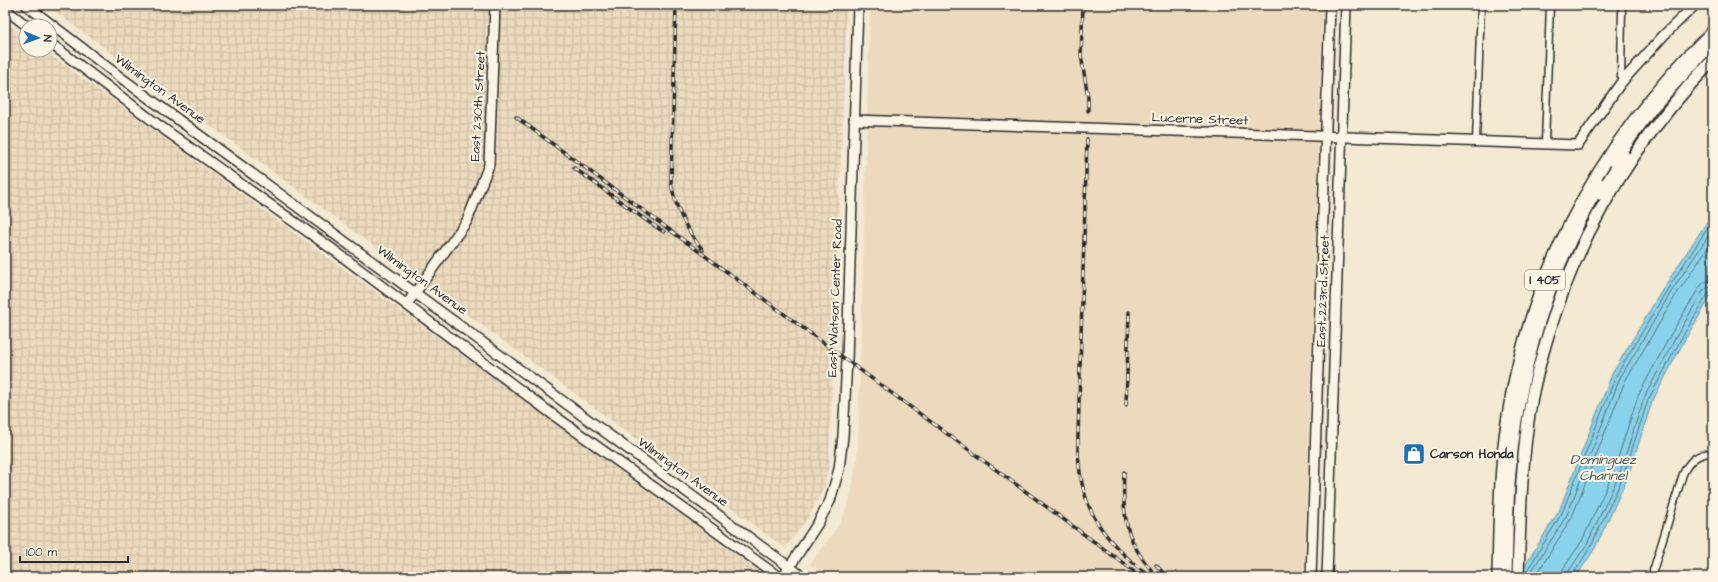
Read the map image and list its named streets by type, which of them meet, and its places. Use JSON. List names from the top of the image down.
{
  "streets": {
    "highway": ["I 405"],
    "main road": [
      "Wilmington Avenue",
      "East 230th Street",
      "Lucerne Street",
      "East 223rd Street",
      "East Watson Center Road"
    ]
  },
  "crossings": [
    ["Wilmington Avenue", "East 230th Street"],
    ["Wilmington Avenue", "East Watson Center Road"],
    ["Lucerne Street", "East 223rd Street"],
    ["Lucerne Street", "East Watson Center Road"]
  ],
  "water": ["Dominguez Channel"],
  "places": {
    "shop": ["Carson Honda"]
  },
  "scale_bar": "100 m",
  "north": "right"
}
